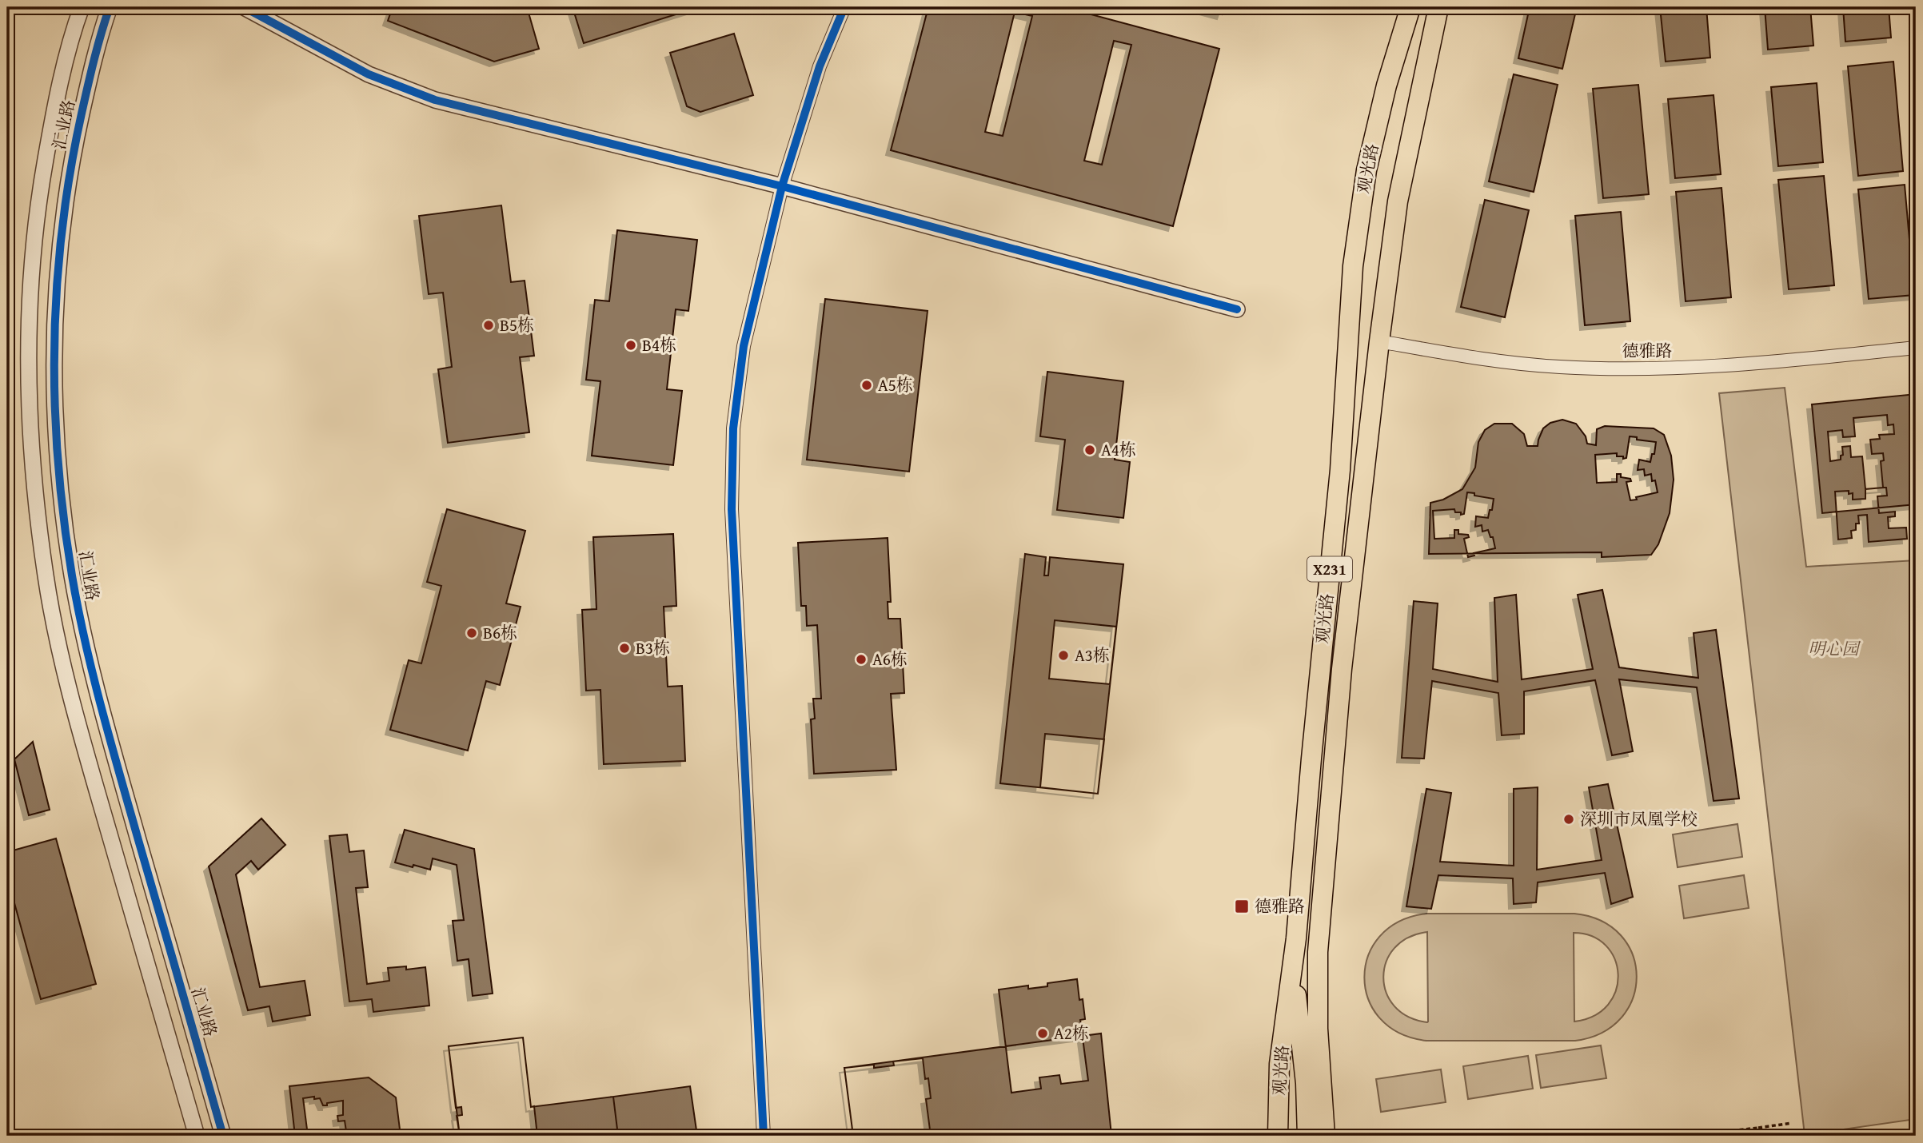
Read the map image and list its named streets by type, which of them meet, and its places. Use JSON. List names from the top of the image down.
{
  "streets": {
    "main road": ["观光路", "X231"],
    "street": ["汇业路", "德雅路"]
  },
  "crossings": [
    ["观光路", "德雅路"]
  ],
  "parks": ["明心园"],
  "places": {
    "other": [
      "B5栋",
      "B4栋",
      "A5栋",
      "A4栋",
      "B6栋",
      "B3栋",
      "A3栋",
      "A6栋",
      "深圳市凤凰学校",
      "A2栋"
    ],
    "transit": ["德雅路"]
  }
}
